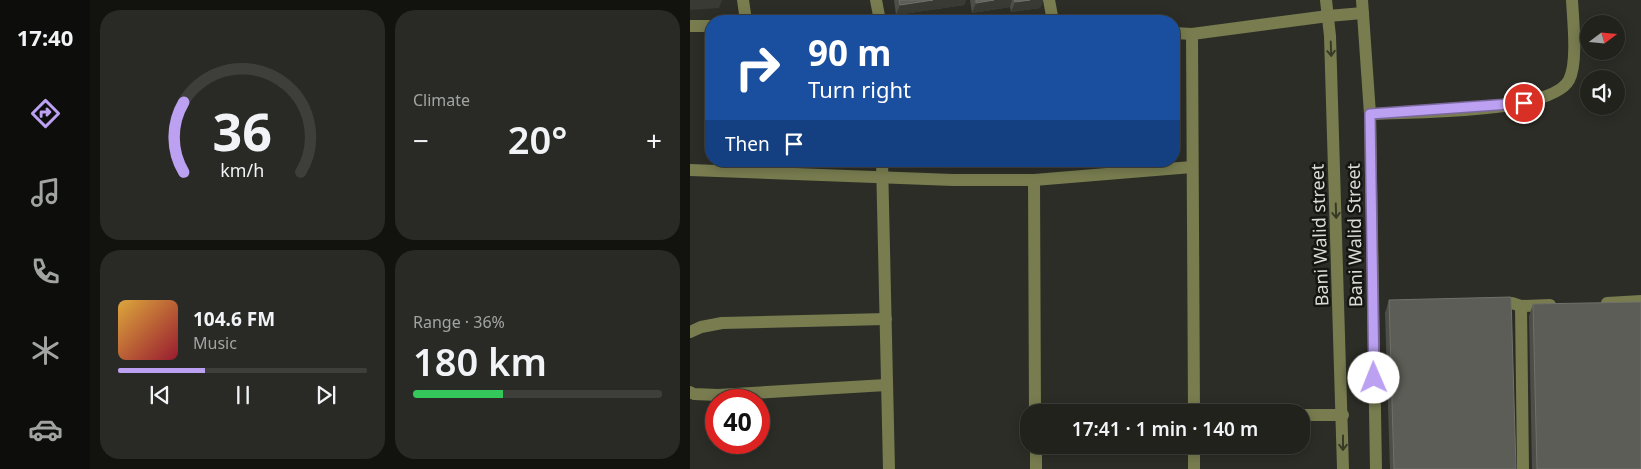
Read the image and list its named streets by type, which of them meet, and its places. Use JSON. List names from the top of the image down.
{
  "streets": {
    "street": ["Bani Walid street", "Bani Walid Street"]
  },
  "one_way": ["Bani Walid street"],
  "north": "right",
  "page": {
    "tabs": "17:40",
    "tile": [
      "Climate",
      ["Range · 36%", "180 km"]
    ],
    "turn": ["90 m", "Turn right"],
    "heat": ["−", "20°", "+"],
    "then": "Then",
    "song": ["104.6 FM", "Music"],
    "limit": "40",
    "trip": "17:41 · 1 min · 140 m",
    "gauge": ["36", "km/h"]
  }
}
